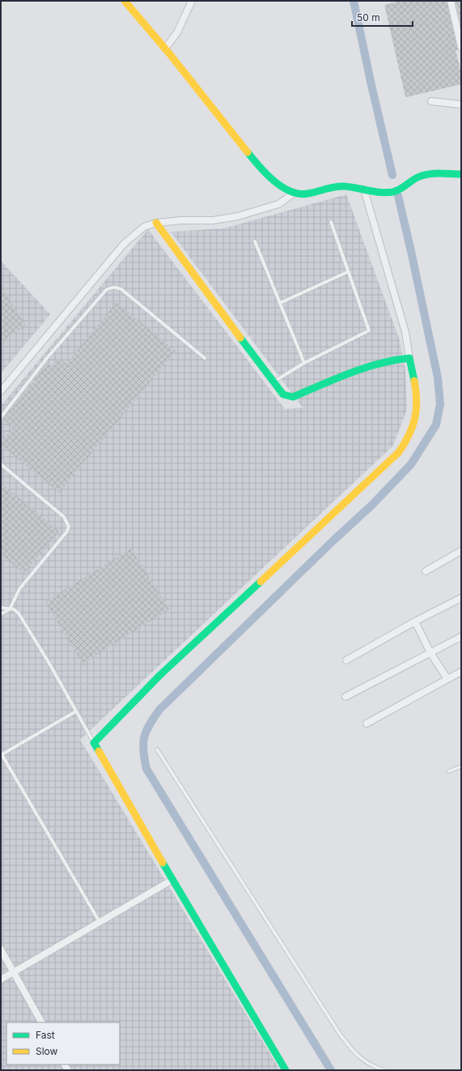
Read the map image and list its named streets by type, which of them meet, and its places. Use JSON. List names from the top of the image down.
{
  "legend": ["Fast", "Slow"],
  "scale_bar": "50 m"
}
